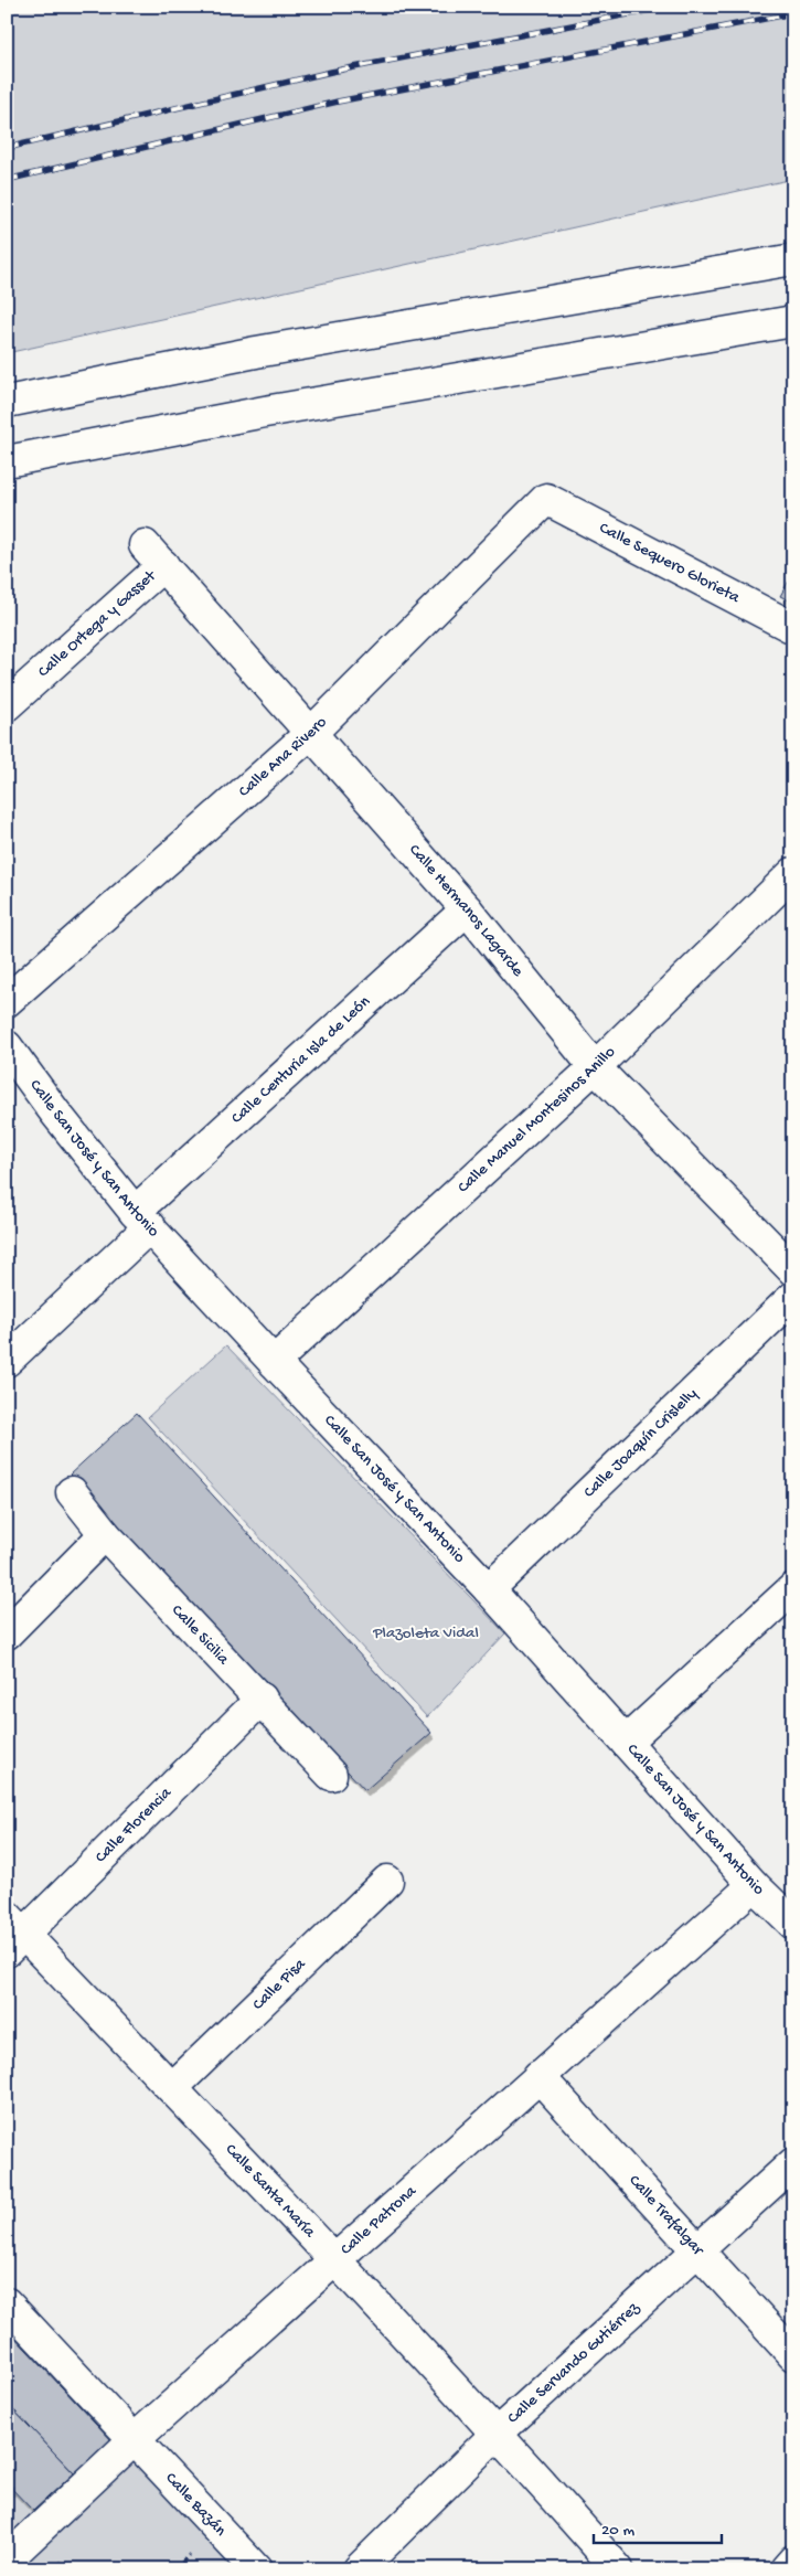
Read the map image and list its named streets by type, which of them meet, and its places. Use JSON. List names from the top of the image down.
{
  "streets": {
    "main road": [
      "Calle Sequero Glorieta",
      "Calle Ortega y Gasset",
      "Calle Ana Rivero",
      "Calle Hermanos Lagarde",
      "Calle Centuria Isla de León",
      "Calle Manuel Montesinos Anillo",
      "Calle San José y San Antonio",
      "Calle Joaquín Crislelly",
      "Calle Sicilia",
      "Calle Florencia",
      "Calle Pisa",
      "Calle Santa María",
      "Calle Trafalgar",
      "Calle Patrona",
      "Calle Servando Gutiérrez",
      "Calle Bazán"
    ]
  },
  "crossings": [
    ["Calle Sequero Glorieta", "Calle Ana Rivero"],
    ["Calle Ortega y Gasset", "Calle Hermanos Lagarde"],
    ["Calle Ana Rivero", "Calle Hermanos Lagarde"],
    ["Calle Hermanos Lagarde", "Calle Centuria Isla de León"],
    ["Calle Hermanos Lagarde", "Calle Manuel Montesinos Anillo"],
    ["Calle Centuria Isla de León", "Calle San José y San Antonio"],
    ["Calle Manuel Montesinos Anillo", "Calle San José y San Antonio"],
    ["Calle San José y San Antonio", "Calle Joaquín Crislelly"],
    ["Calle San José y San Antonio", "Calle Patrona"],
    ["Calle Sicilia", "Calle Florencia"],
    ["Calle Florencia", "Calle Santa María"],
    ["Calle Pisa", "Calle Santa María"],
    ["Calle Santa María", "Calle Patrona"],
    ["Calle Santa María", "Calle Servando Gutiérrez"],
    ["Calle Trafalgar", "Calle Patrona"],
    ["Calle Trafalgar", "Calle Servando Gutiérrez"],
    ["Calle Patrona", "Calle Bazán"]
  ],
  "parks": ["Plazoleta Vidal"],
  "scale_bar": "20 m"
}
